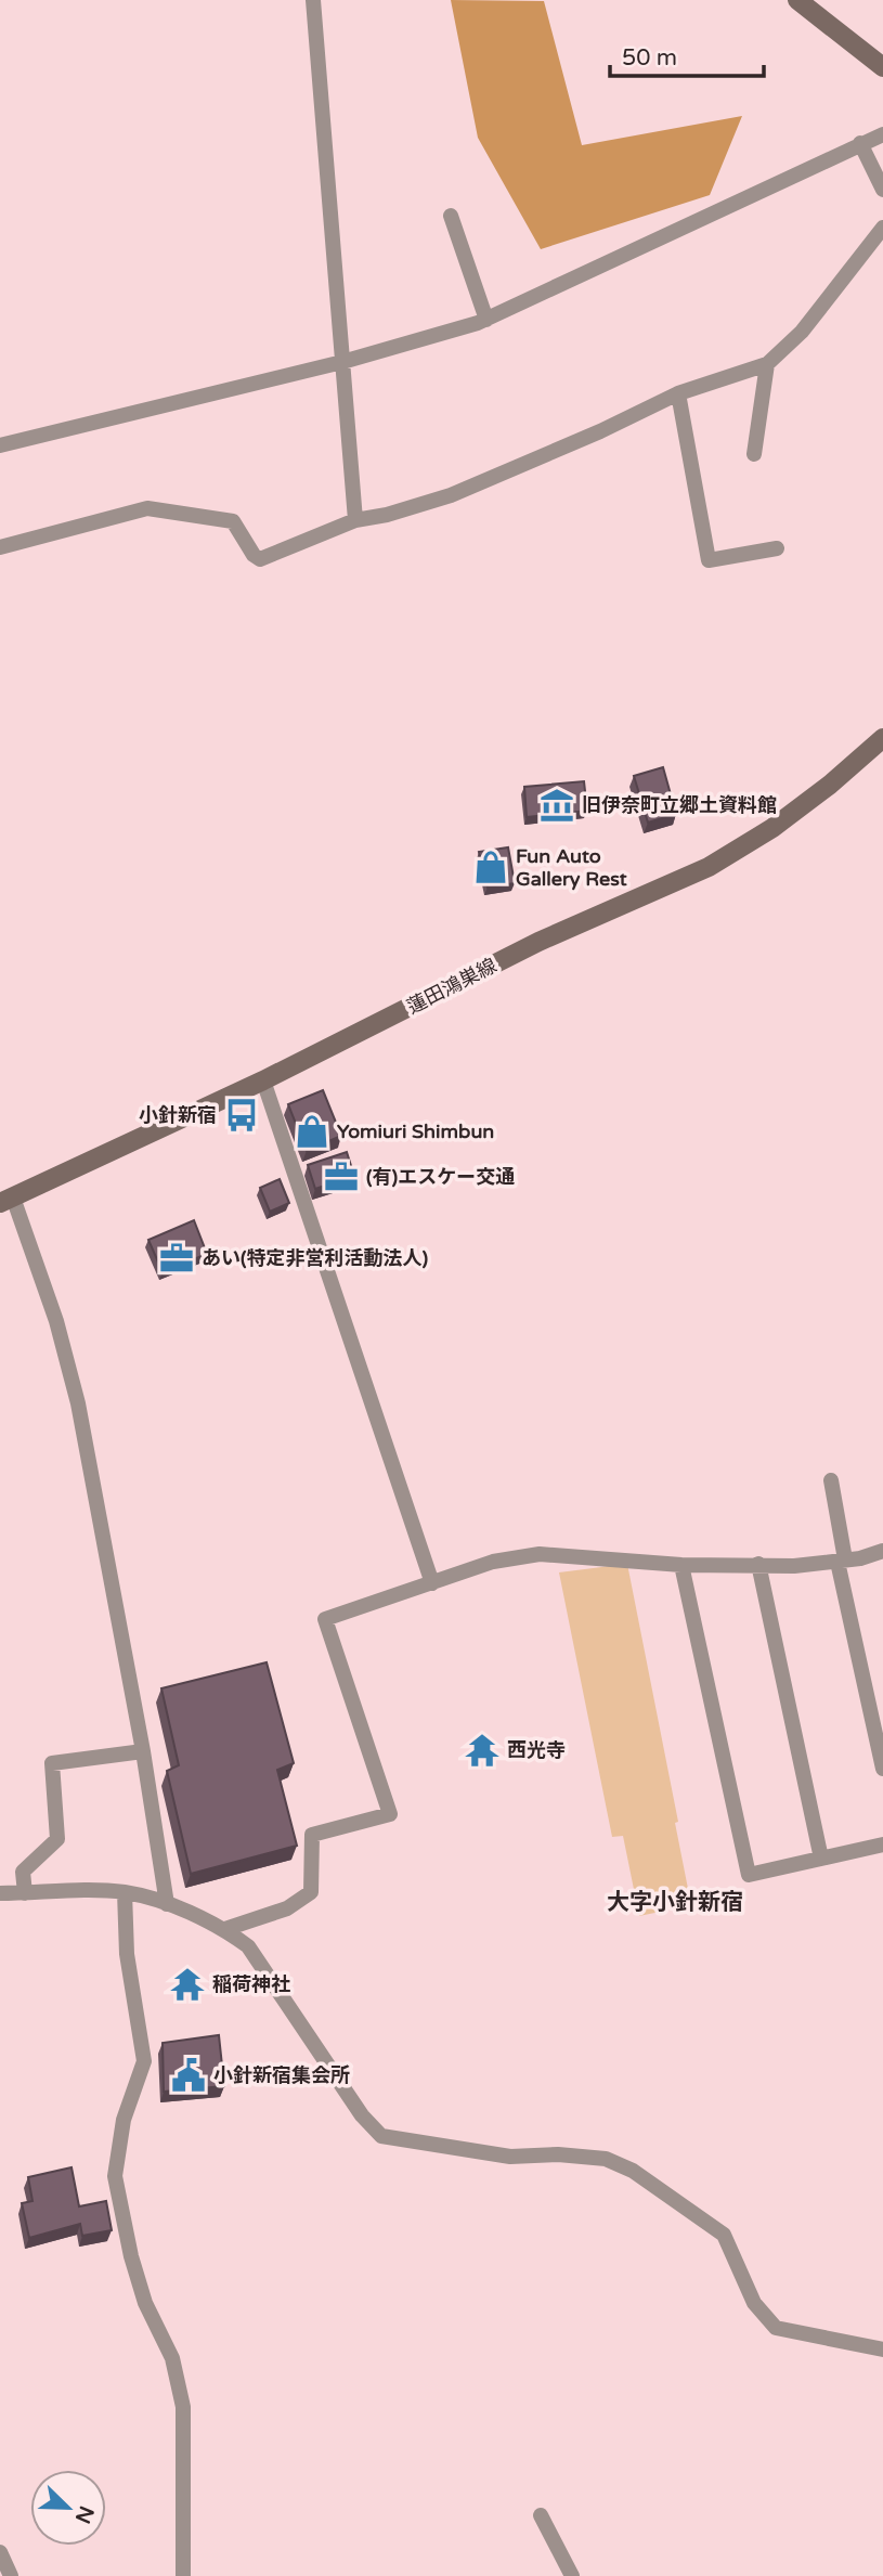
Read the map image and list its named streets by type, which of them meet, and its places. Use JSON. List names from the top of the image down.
{
  "streets": {
    "main road": ["蓮田鴻巣線"]
  },
  "districts": ["大字小針新宿"],
  "places": {
    "museum": ["旧伊奈町立郷土資料館"],
    "shop": ["Fun Auto Gallery Rest", "Yomiuri Shimbun"],
    "bus stop": ["小針新宿"],
    "office": ["(有)エスケー交通", "あい(特定非営利活動法人)"],
    "temple": ["西光寺", "稲荷神社"],
    "public building": ["小針新宿集会所"]
  },
  "scale_bar": "50 m",
  "north": "bottom right"
}
